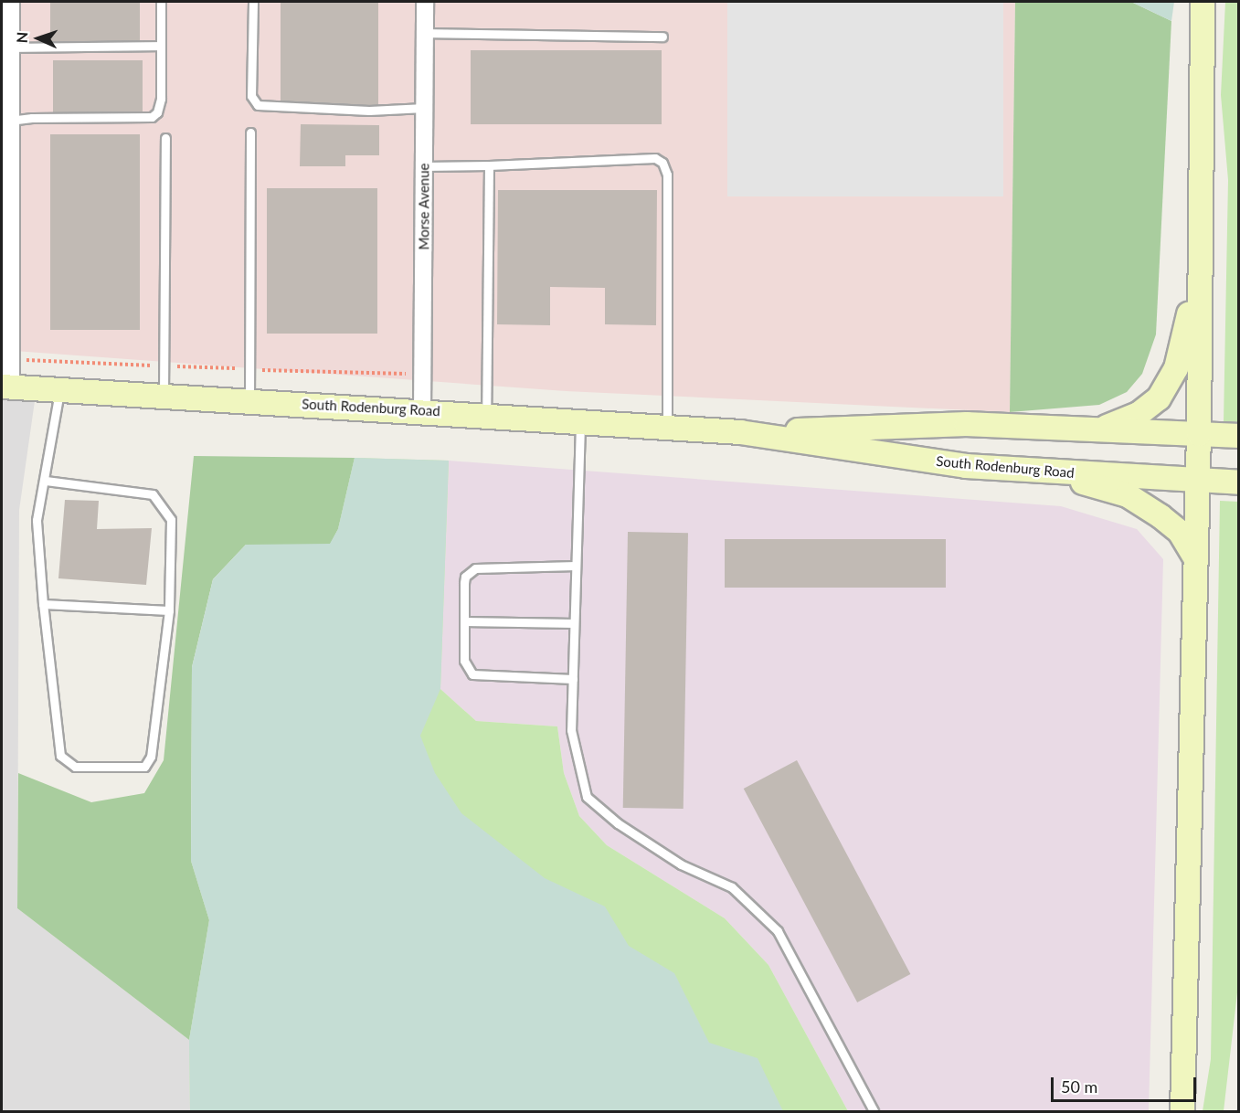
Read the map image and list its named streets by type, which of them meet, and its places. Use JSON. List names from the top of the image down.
{
  "streets": {
    "street": ["Morse Avenue", "South Rodenburg Road"]
  },
  "crossings": [
    ["Morse Avenue", "South Rodenburg Road"]
  ],
  "scale_bar": "50 m",
  "north": "left"
}
